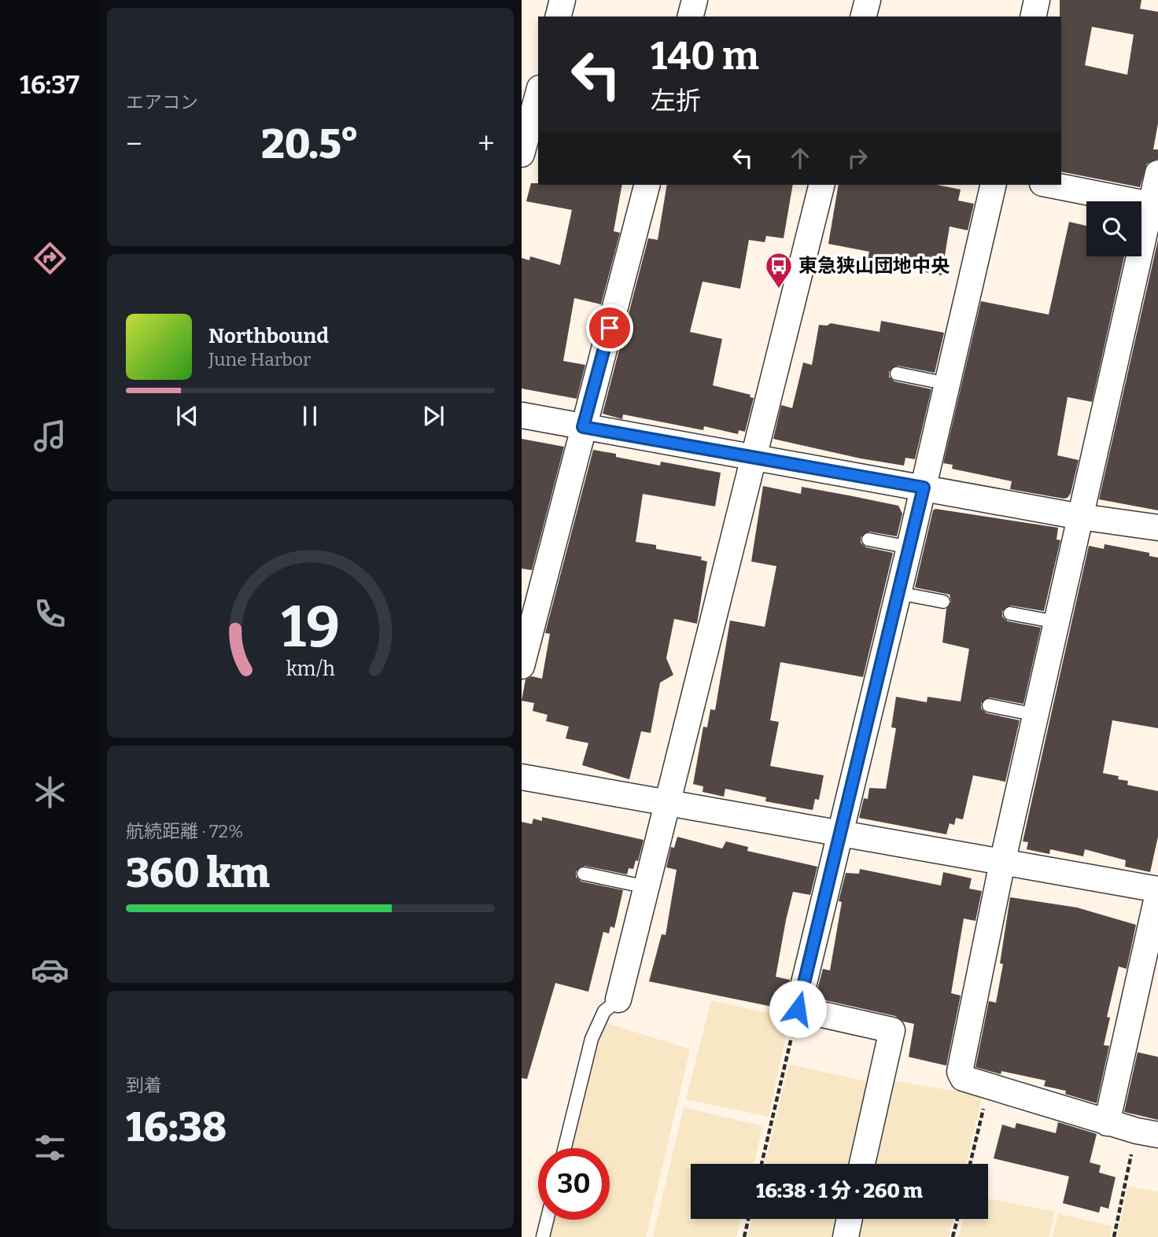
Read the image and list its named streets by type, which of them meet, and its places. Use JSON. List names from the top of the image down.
{
  "places": {
    "bus stop": ["東急狭山団地中央"]
  },
  "page": {
    "tabs": "16:37",
    "tile": [
      "エアコン",
      ["航続距離 · 72%", "360 km"],
      ["到着", "16:38"]
    ],
    "turn": ["140 m", "左折"],
    "heat": ["−", "20.5°", "+"],
    "song": ["Northbound", "June Harbor"],
    "limit": "30",
    "trip": "16:38 · 1 分 · 260 m",
    "gauge": ["19", "km/h"]
  }
}
